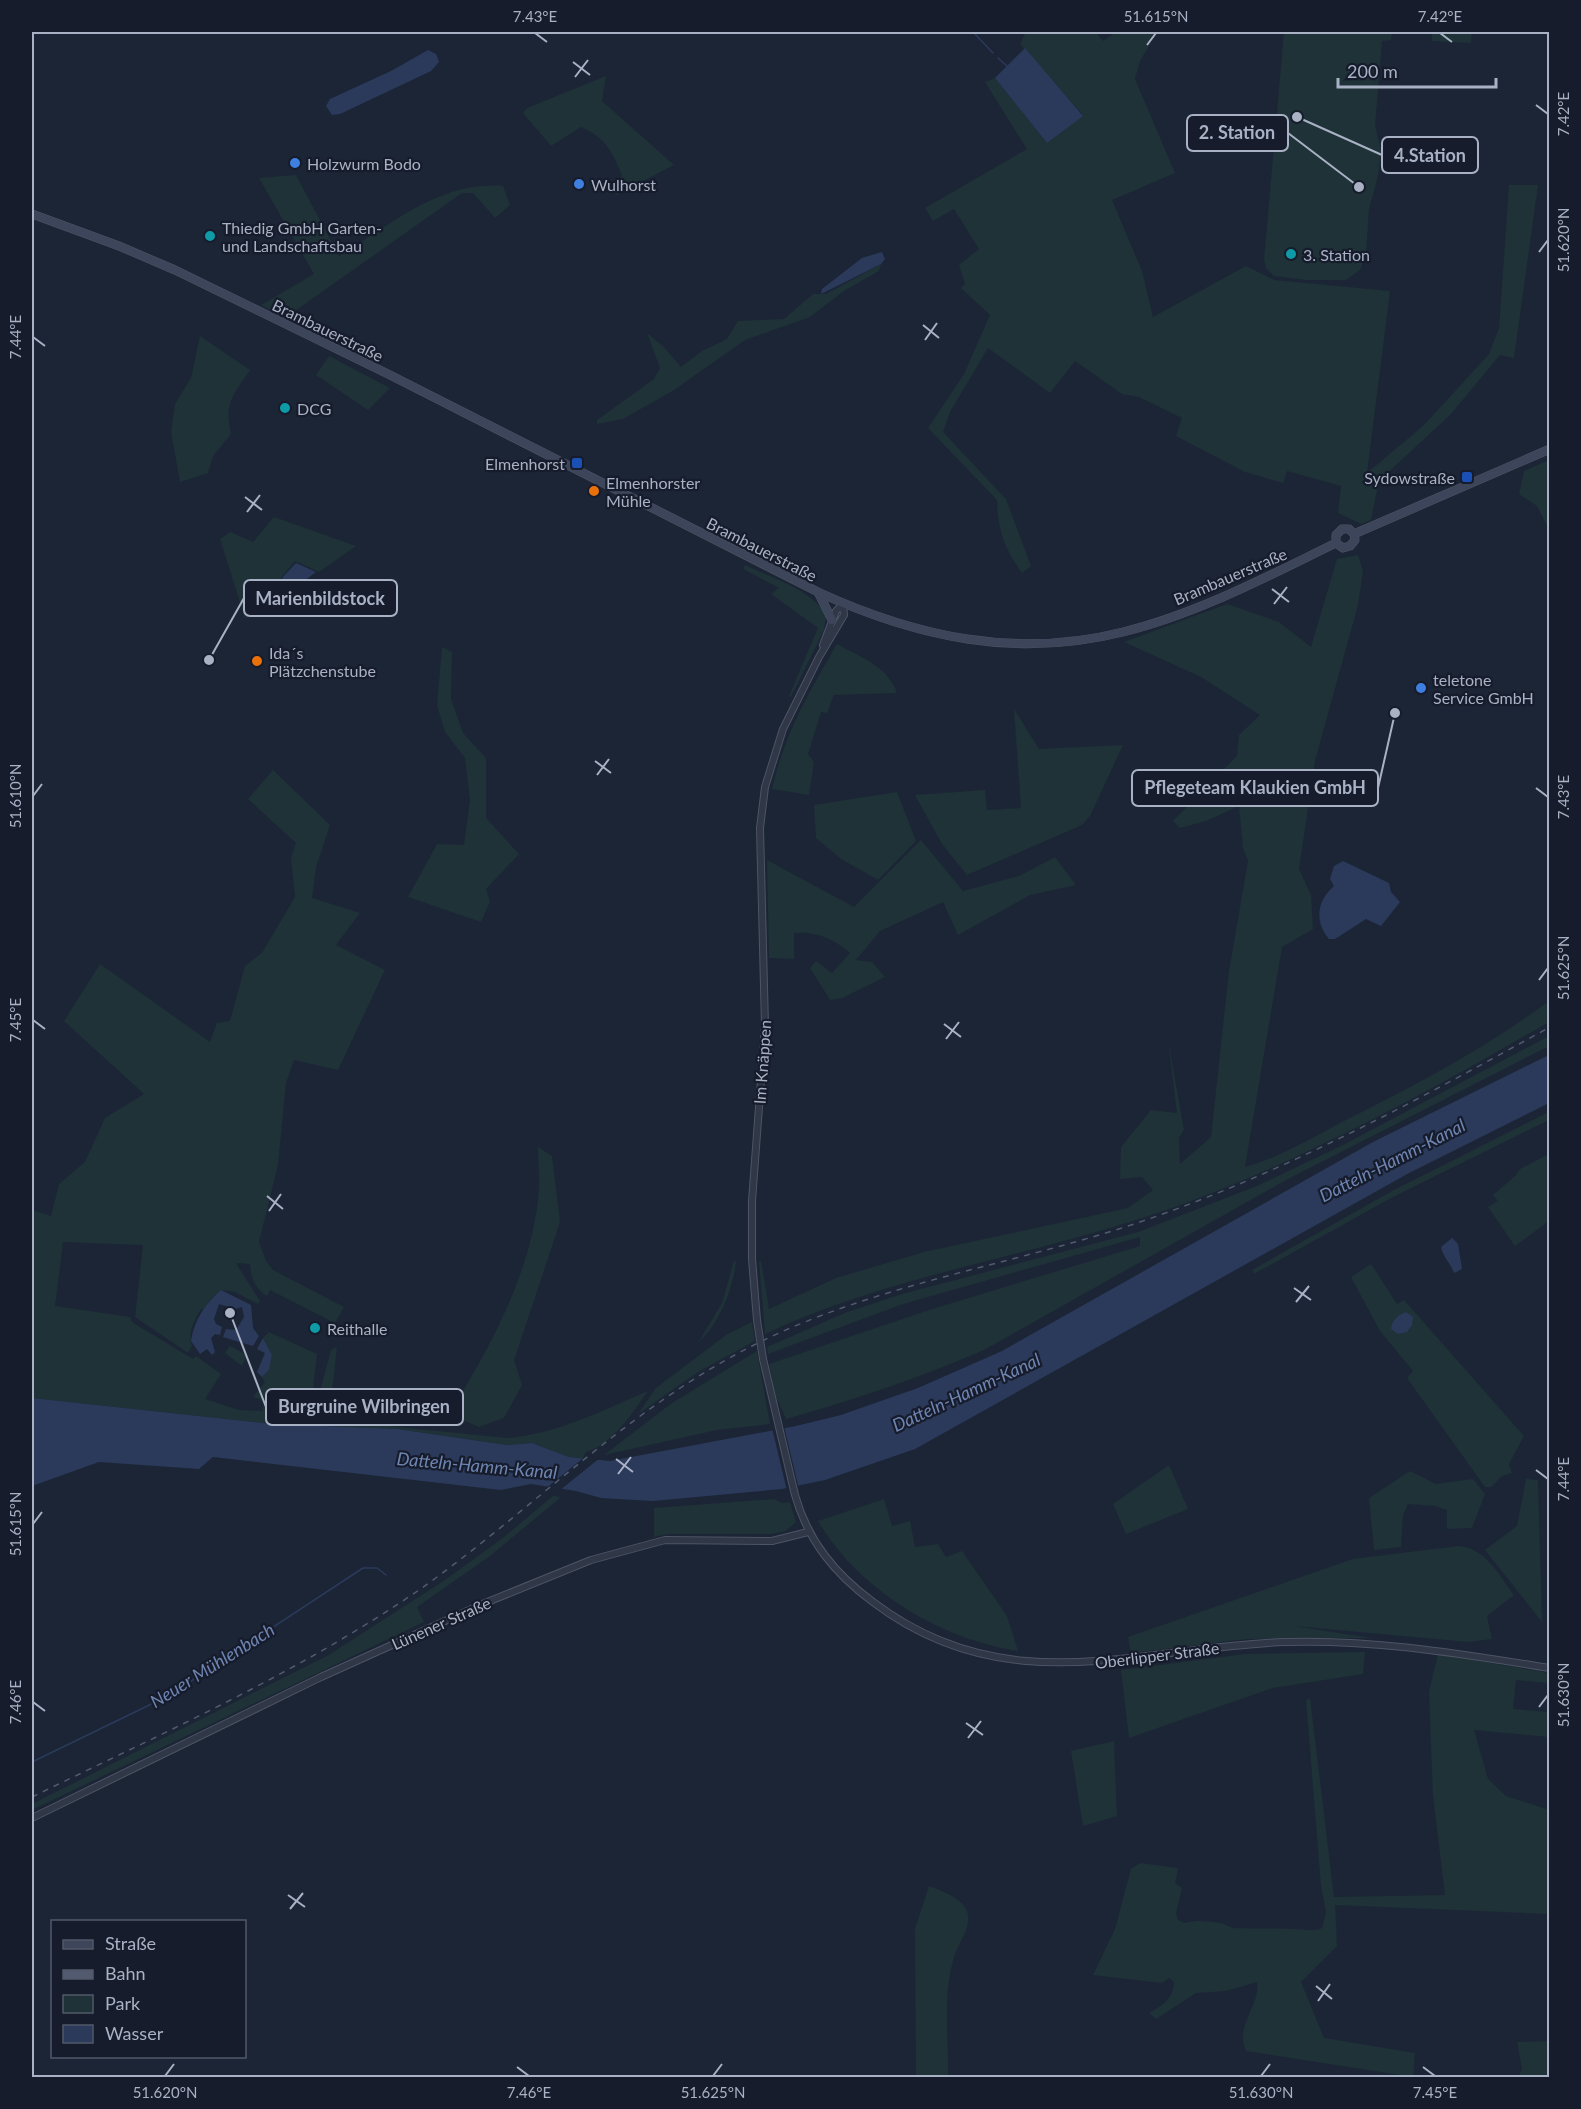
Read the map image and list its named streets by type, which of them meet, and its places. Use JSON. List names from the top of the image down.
{
  "streets": {
    "main road": ["Brambauerstraße"],
    "street": ["Im Knäppen", "Lünener Straße", "Oberlipper Straße"]
  },
  "crossings": [
    ["Brambauerstraße", "Im Knäppen"],
    ["Im Knäppen", "Lünener Straße"],
    ["Im Knäppen", "Oberlipper Straße"],
    ["Lünener Straße", "Oberlipper Straße"]
  ],
  "water": ["Datteln-Hamm-Kanal", "Neuer Mühlenbach"],
  "places": {
    "other": [
      "4.Station",
      "Holzwurm Bodo",
      "Wulhorst",
      "2. Station",
      "Thiedig GmbH Garten- und Landschaftsbau",
      "3. Station",
      "DCG",
      "Elmenhorster Mühle",
      "Marienbildstock",
      "Ida´s Plätzchenstube",
      "teletone Service GmbH",
      "Pflegeteam Klaukien GmbH",
      "Burgruine Wilbringen",
      "Reithalle"
    ],
    "transit": ["Elmenhorst", "Sydowstraße"]
  },
  "legend": [
    "Straße",
    "Bahn",
    "Park",
    "Wasser"
  ],
  "scale_bar": "200 m",
  "coordinates": [
    "7.43°E",
    "51.615°N",
    "7.42°E",
    "51.620°N",
    "7.44°E",
    "51.610°N",
    "51.625°N",
    "7.45°E",
    "51.630°N",
    "7.46°E"
  ]
}
